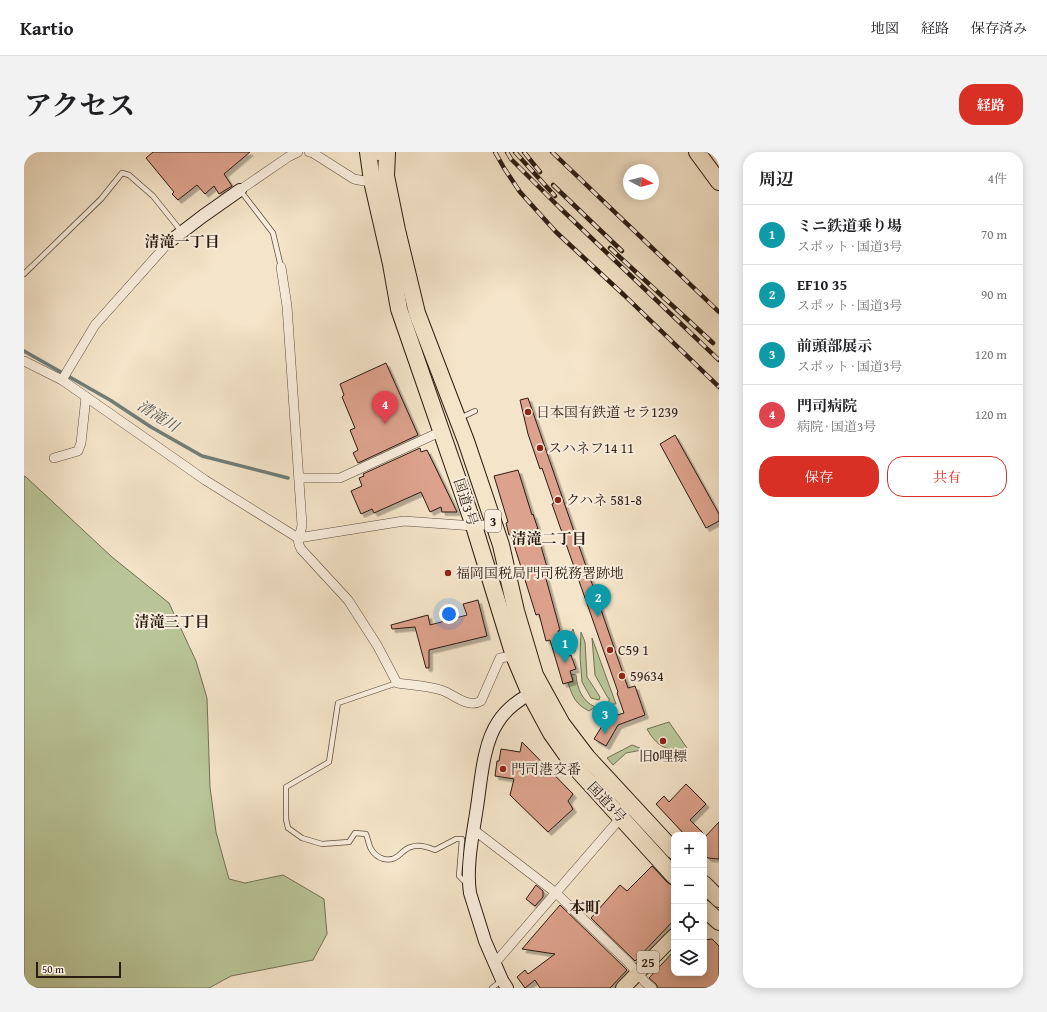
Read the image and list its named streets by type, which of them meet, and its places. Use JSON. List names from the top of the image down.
{
  "streets": {
    "highway": ["国道3号", "3"],
    "main road": ["25"]
  },
  "districts": [
    "清滝一丁目",
    "清滝二丁目",
    "清滝三丁目",
    "本町"
  ],
  "water": ["清滝川"],
  "places": [
    "日本国有鉄道 セラ1239",
    "スハネフ14 11",
    "クハネ 581-8",
    "福岡国税局門司税務署跡地",
    "C59 1",
    "59634",
    "旧0哩標",
    "門司港交番"
  ],
  "scale_bar": "50 m",
  "north": "right",
  "page": {
    "header": "Kartio",
    "nav": ["地図", "経路", "保存済み"],
    "title": "アクセス",
    "buttons": [
      "経路",
      ["保存", "共有"]
    ],
    "heading": ["周辺", "4件"],
    "list": [
      {
        "mark": "1",
        "name": "ミニ鉄道乗り場",
        "note": "スポット · 国道3号",
        "value": "70 m"
      },
      {
        "mark": "2",
        "name": "EF10 35",
        "note": "スポット · 国道3号",
        "value": "90 m"
      },
      {
        "mark": "3",
        "name": "前頭部展示",
        "note": "スポット · 国道3号",
        "value": "120 m"
      },
      {
        "mark": "4",
        "name": "門司病院",
        "note": "病院 · 国道3号",
        "value": "120 m"
      }
    ],
    "pins": [
      "4",
      "2",
      "1",
      "3"
    ],
    "map_buttons": ["+", "−"],
    "scale": "50 m"
  }
}
